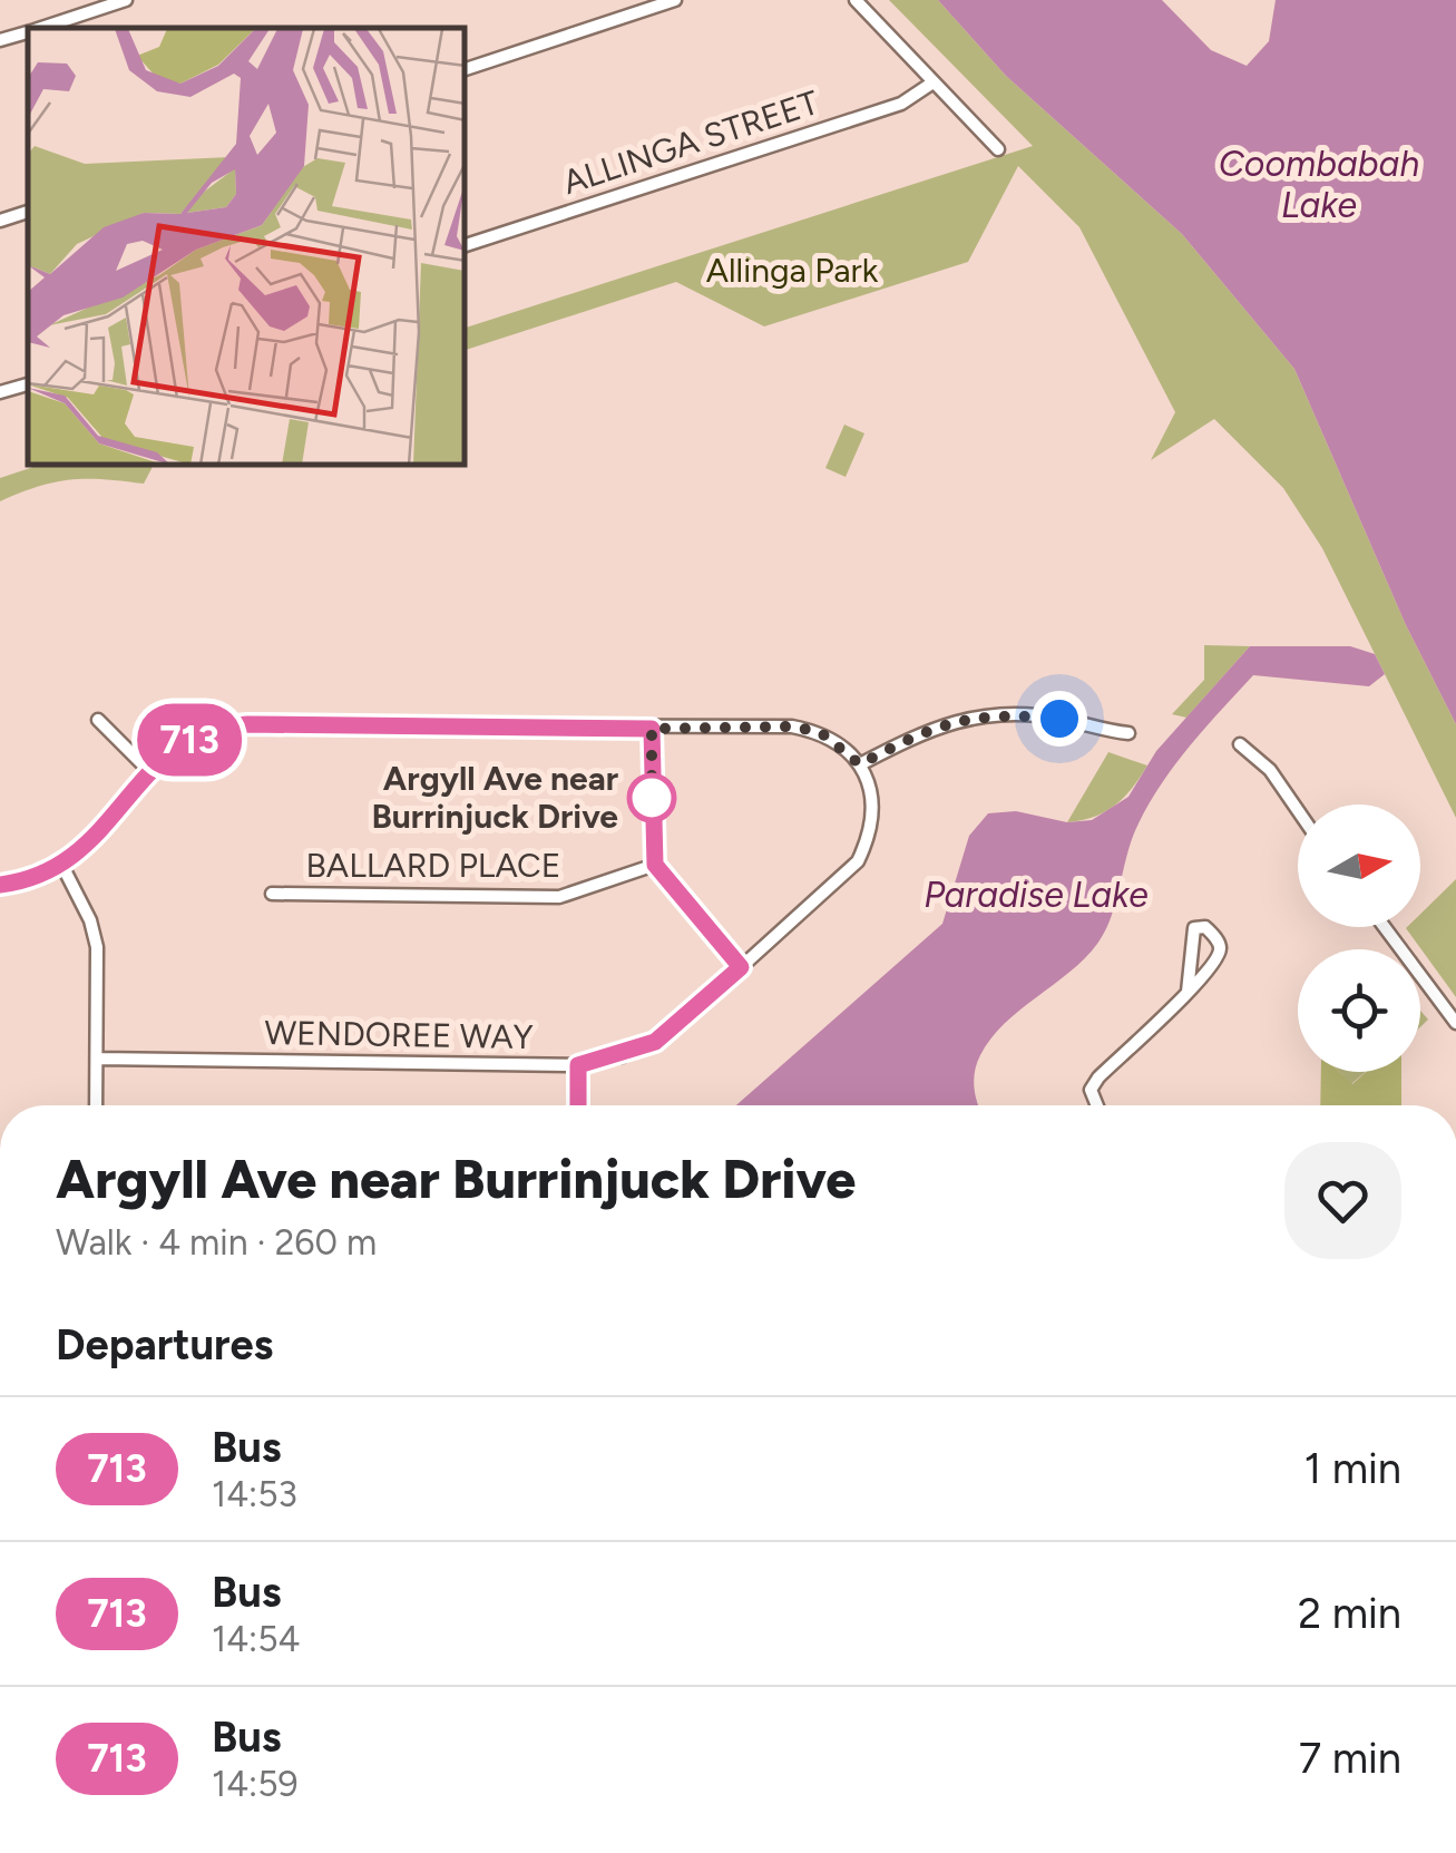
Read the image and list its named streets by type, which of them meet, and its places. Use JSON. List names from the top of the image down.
{
  "streets": {
    "street": ["ALLINGA STREET", "BALLARD PLACE", "WENDOREE WAY"]
  },
  "water": ["Coombabah Lake", "Paradise Lake"],
  "parks": ["Allinga Park"],
  "places": ["Argyll Ave near Burrinjuck Drive"],
  "lines": ["bus line 713"],
  "north": "right",
  "page": {
    "on_map": "713",
    "heading": [
      ["Argyll Ave near Burrinjuck Drive", "Walk · 4 min · 260 m"],
      "Departures"
    ],
    "list": [
      {
        "mark": "713",
        "name": "Bus",
        "note": "14:53",
        "value": "1 min"
      },
      {
        "mark": "713",
        "name": "Bus",
        "note": "14:54",
        "value": "2 min"
      },
      {
        "mark": "713",
        "name": "Bus",
        "note": "14:59",
        "value": "7 min"
      }
    ]
  }
}
